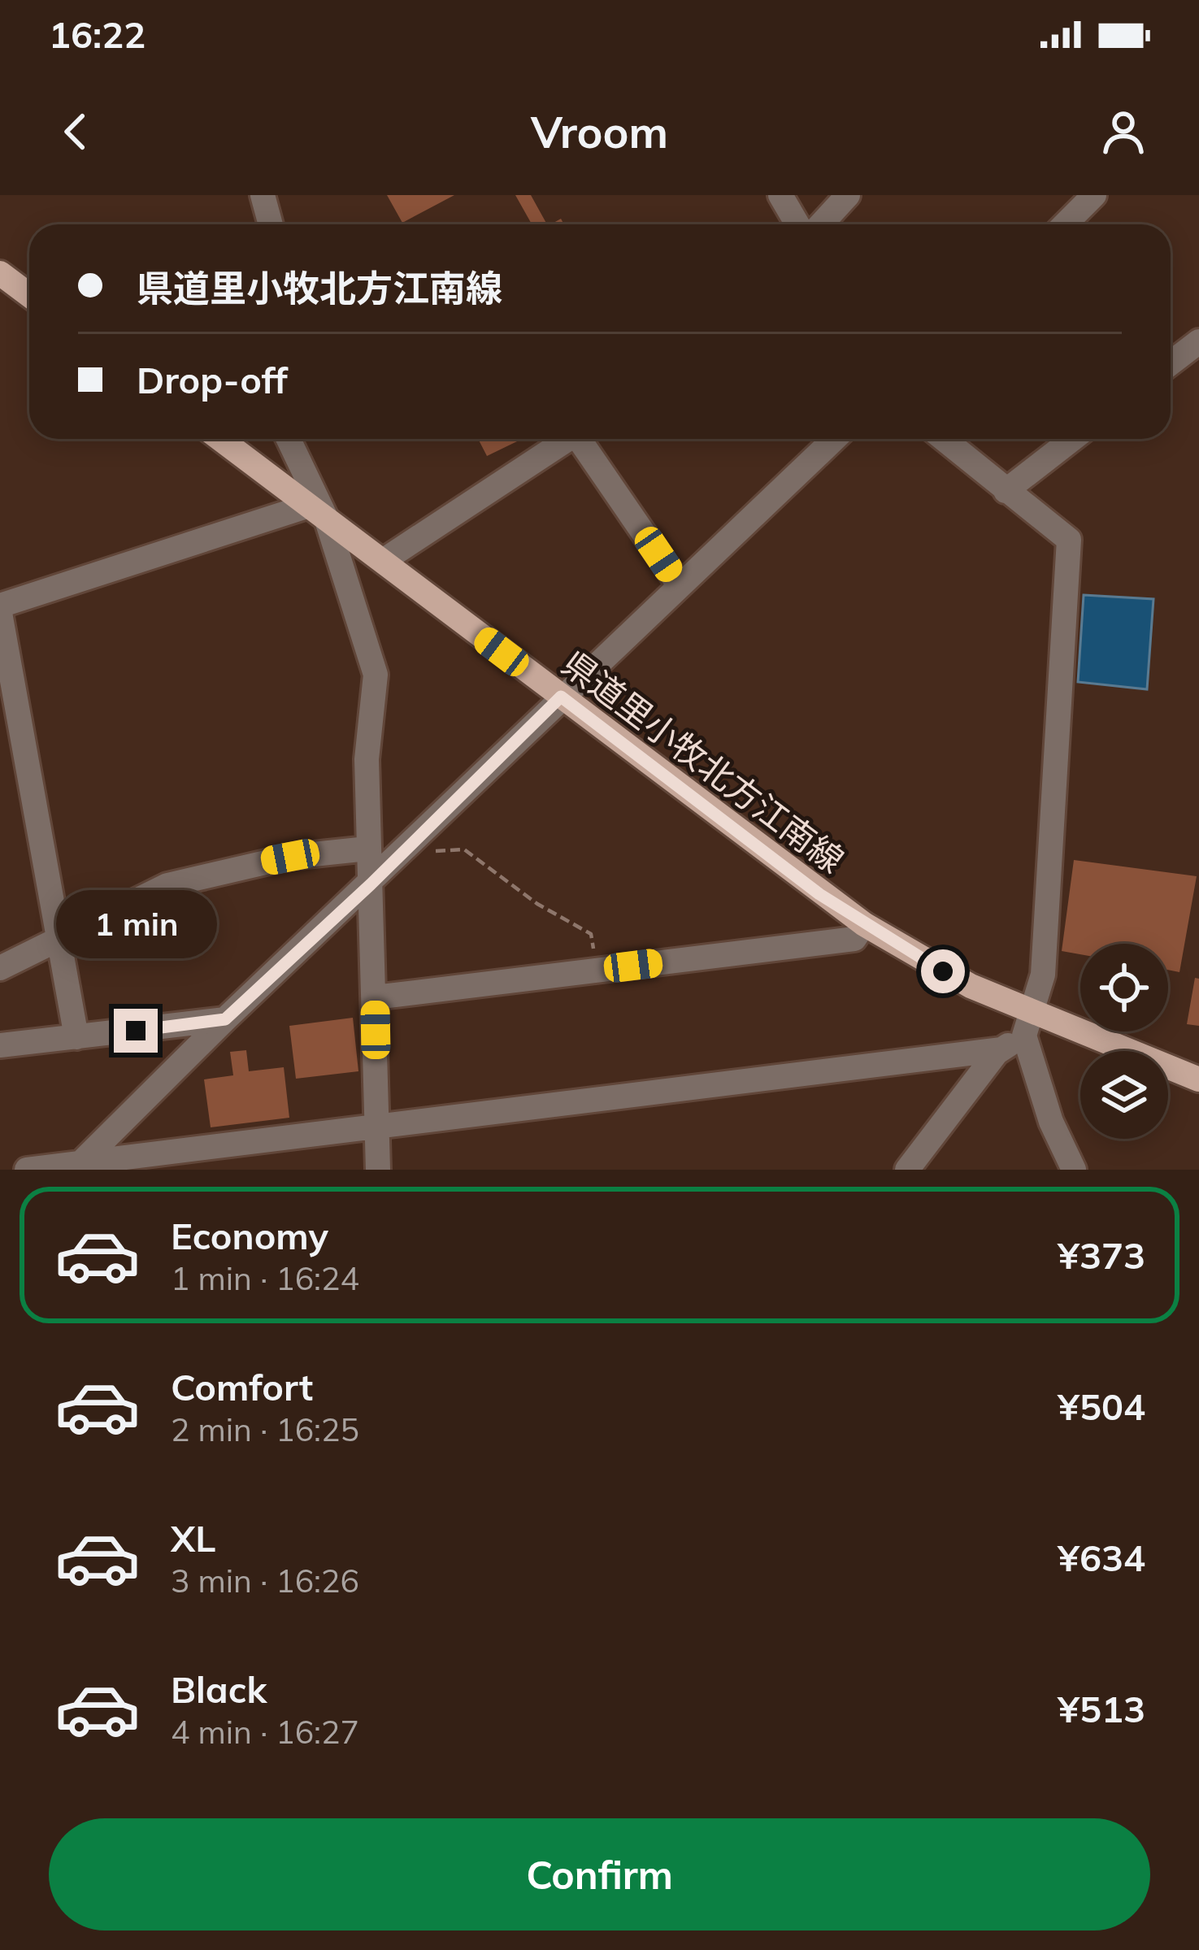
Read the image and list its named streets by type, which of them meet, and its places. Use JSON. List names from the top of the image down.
{
  "streets": {
    "main road": ["県道里小牧北方江南線"]
  },
  "page": {
    "status": "16:22",
    "header": "Vroom",
    "banner": ["県道里小牧北方江南線", "Drop-off"],
    "bubble": "1 min",
    "list": [
      {
        "name": "Economy",
        "note": "1 min · 16:24",
        "value": "¥373"
      },
      {
        "name": "Comfort",
        "note": "2 min · 16:25",
        "value": "¥504"
      },
      {
        "name": "XL",
        "note": "3 min · 16:26",
        "value": "¥634"
      },
      {
        "name": "Black",
        "note": "4 min · 16:27",
        "value": "¥513"
      }
    ],
    "buttons": "Confirm"
  }
}
